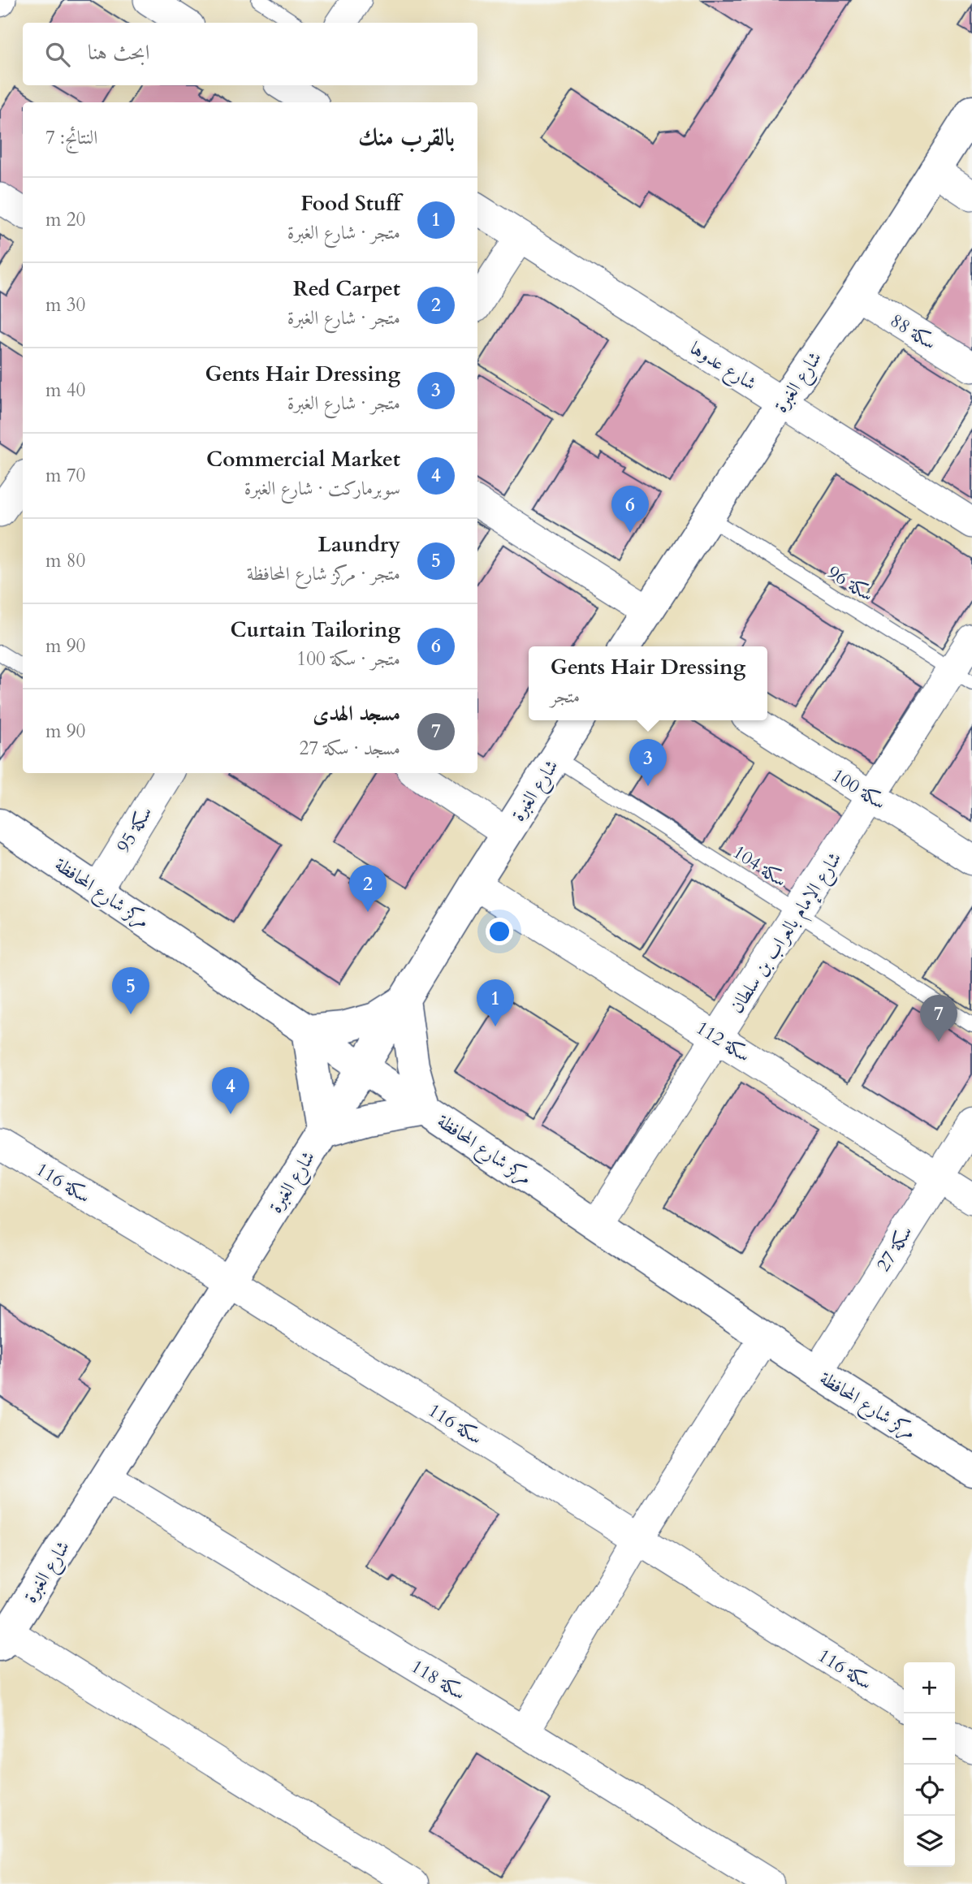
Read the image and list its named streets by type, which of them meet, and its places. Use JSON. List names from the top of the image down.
{
  "streets": {
    "street": [
      "سكة 88",
      "شارع عدوها",
      "شارع الغبرة",
      "سكة 100",
      "سكة 95",
      "مركز شارع المحافظة",
      "شارع الإمام بالعراب بن سلطان",
      "سكة 112",
      "سكة 116",
      "سكة 27",
      "سكة 118"
    ],
    "lane": ["سكة 96", "سكة 104"]
  },
  "crossings": [
    ["سكة 88", "شارع الغبرة"],
    ["شارع عدوها", "شارع الغبرة"],
    ["شارع الغبرة", "سكة 96"],
    ["شارع الغبرة", "سكة 104"],
    ["شارع الغبرة", "مركز شارع المحافظة"],
    ["شارع الغبرة", "سكة 112"],
    ["شارع الغبرة", "سكة 116"],
    ["شارع الغبرة", "سكة 118"],
    ["سكة 96", "شارع الإمام بالعراب بن سلطان"],
    ["سكة 100", "شارع الإمام بالعراب بن سلطان"],
    ["سكة 95", "مركز شارع المحافظة"],
    ["سكة 104", "شارع الإمام بالعراب بن سلطان"],
    ["مركز شارع المحافظة", "شارع الإمام بالعراب بن سلطان"],
    ["مركز شارع المحافظة", "سكة 27"],
    ["شارع الإمام بالعراب بن سلطان", "سكة 112"],
    ["سكة 112", "سكة 27"]
  ],
  "page": {
    "search": "ابحث هنا",
    "heading": ["بالقرب منك", "النتائج: 7"],
    "list": [
      {
        "mark": "1",
        "name": "Food Stuff",
        "note": "متجر · شارع الغبرة",
        "value": "20 m"
      },
      {
        "mark": "2",
        "name": "Red Carpet",
        "note": "متجر · شارع الغبرة",
        "value": "30 m"
      },
      {
        "mark": "3",
        "name": "Gents Hair Dressing",
        "note": "متجر · شارع الغبرة",
        "value": "40 m"
      },
      {
        "mark": "4",
        "name": "Commercial Market",
        "note": "سوبرماركت · شارع الغبرة",
        "value": "70 m"
      },
      {
        "mark": "5",
        "name": "Laundry",
        "note": "متجر · مركز شارع المحافظة",
        "value": "80 m"
      },
      {
        "mark": "6",
        "name": "Curtain Tailoring",
        "note": "متجر · سكة 100",
        "value": "90 m"
      },
      {
        "mark": "7",
        "name": "مسجد الهدى",
        "note": "مسجد · سكة 27",
        "value": "90 m"
      }
    ],
    "pins": [
      "6",
      "3",
      "2",
      "5",
      "1",
      "7",
      "4"
    ],
    "popup": ["Gents Hair Dressing", "متجر"],
    "map_buttons": ["+", "−"]
  }
}
